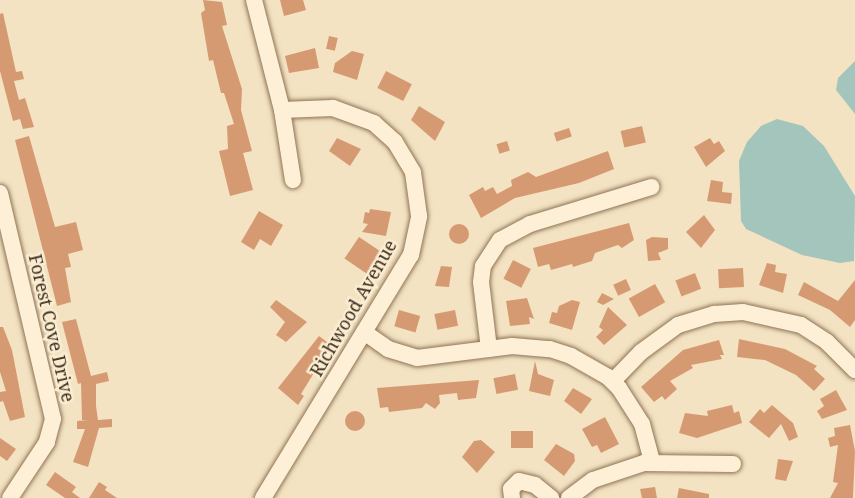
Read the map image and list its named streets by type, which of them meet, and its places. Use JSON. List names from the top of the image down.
{
  "streets": {
    "street": ["Richwood Avenue", "Forest Cove Drive"]
  }
}
